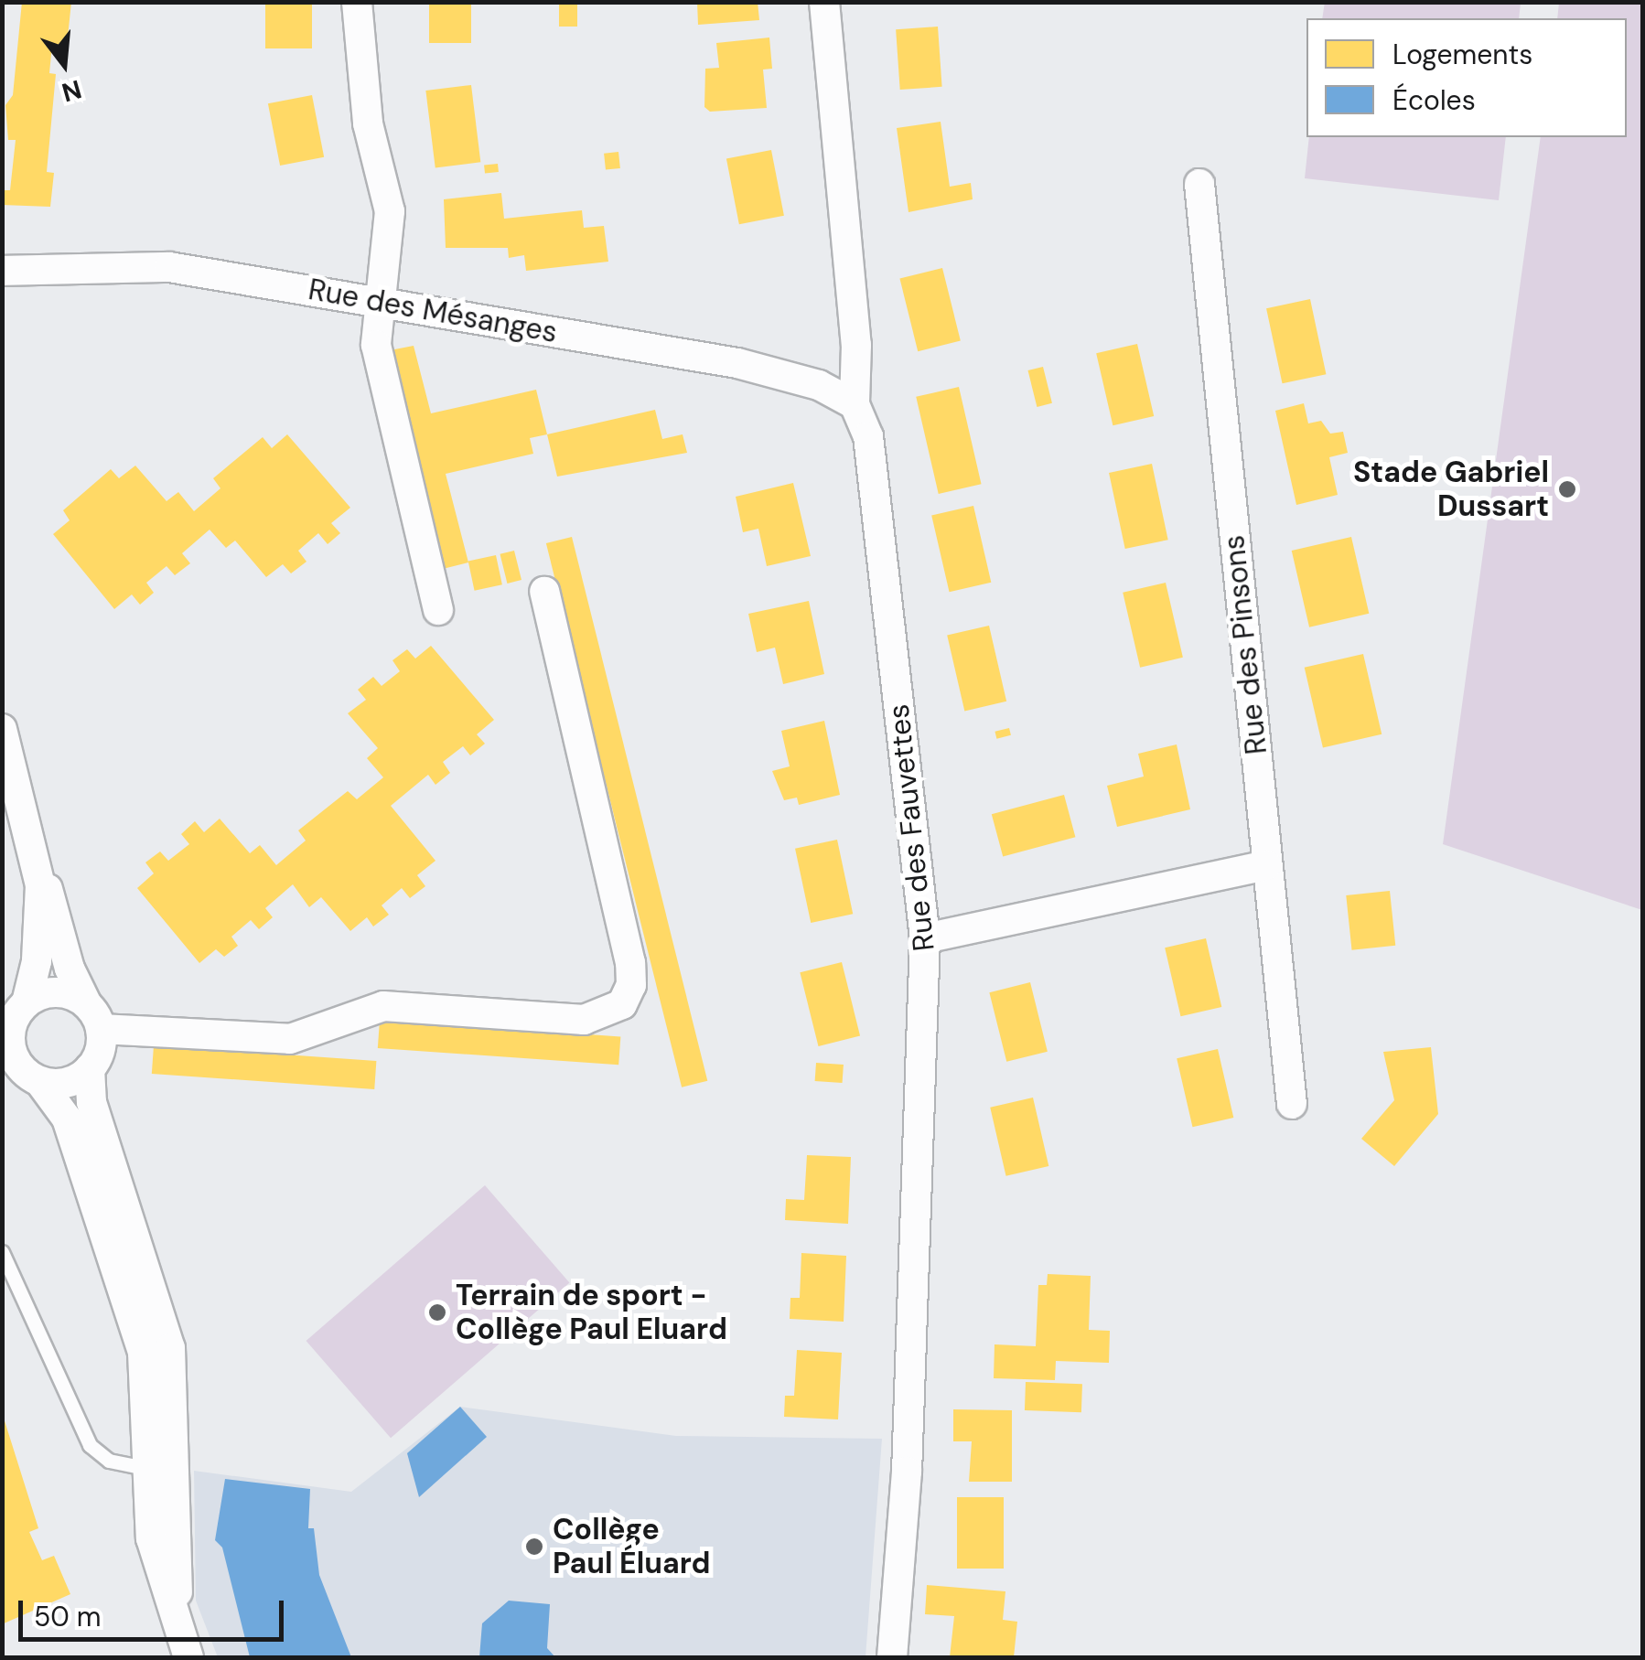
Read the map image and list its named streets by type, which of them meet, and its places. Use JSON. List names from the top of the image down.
{
  "streets": {
    "street": ["Rue des Mésanges", "Rue des Pinsons", "Rue des Fauvettes"]
  },
  "crossings": [
    ["Rue des Mésanges", "Rue des Fauvettes"]
  ],
  "places": ["Stade Gabriel Dussart", "Terrain de sport - Collège Paul Eluard", "Collège Paul Éluard"],
  "legend": ["Logements", "Écoles"],
  "scale_bar": "50 m",
  "north": "bottom"
}
